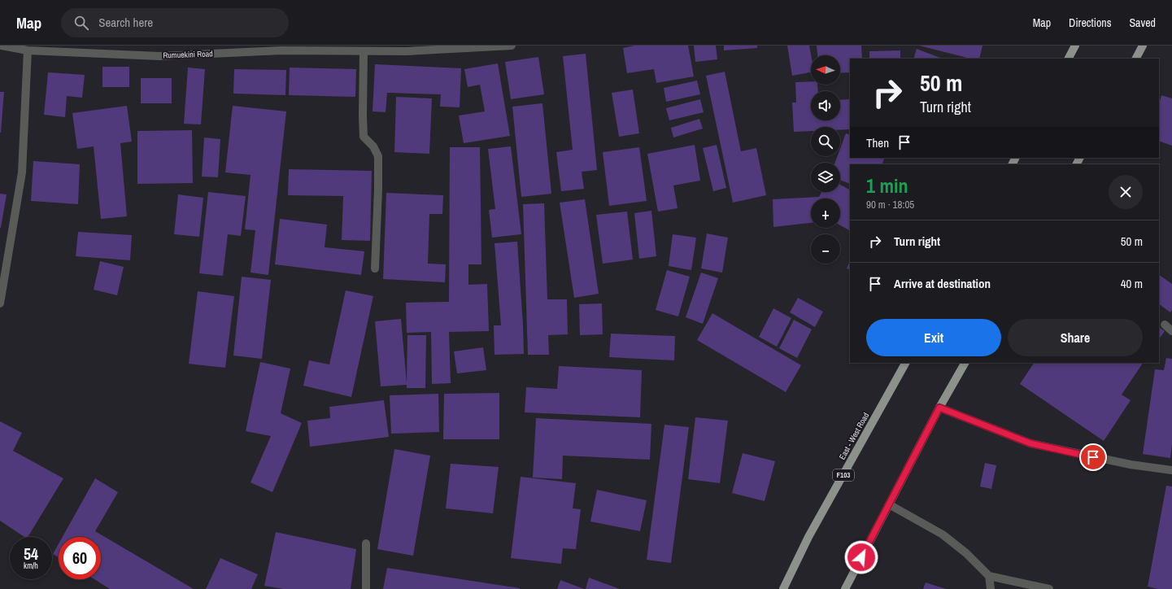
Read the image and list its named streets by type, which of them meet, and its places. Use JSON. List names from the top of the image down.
{
  "streets": {
    "main road": ["East - West Road", "F103"],
    "street": ["Rumuekini Road"]
  },
  "north": "left",
  "page": {
    "header": "Map",
    "search": "Search here",
    "nav": ["Map", "Directions", "Saved"],
    "map_buttons": ["+", "−"],
    "turn": ["50 m", "Turn right"],
    "then": "Then",
    "heading": ["1 min", "90 m · 18:05"],
    "list": [
      {
        "name": "Turn right",
        "value": "50 m"
      },
      {
        "name": "Arrive at destination",
        "value": "40 m"
      }
    ],
    "buttons": ["Exit", "Share"],
    "speed": "54 km/h",
    "limit": "60"
  }
}
